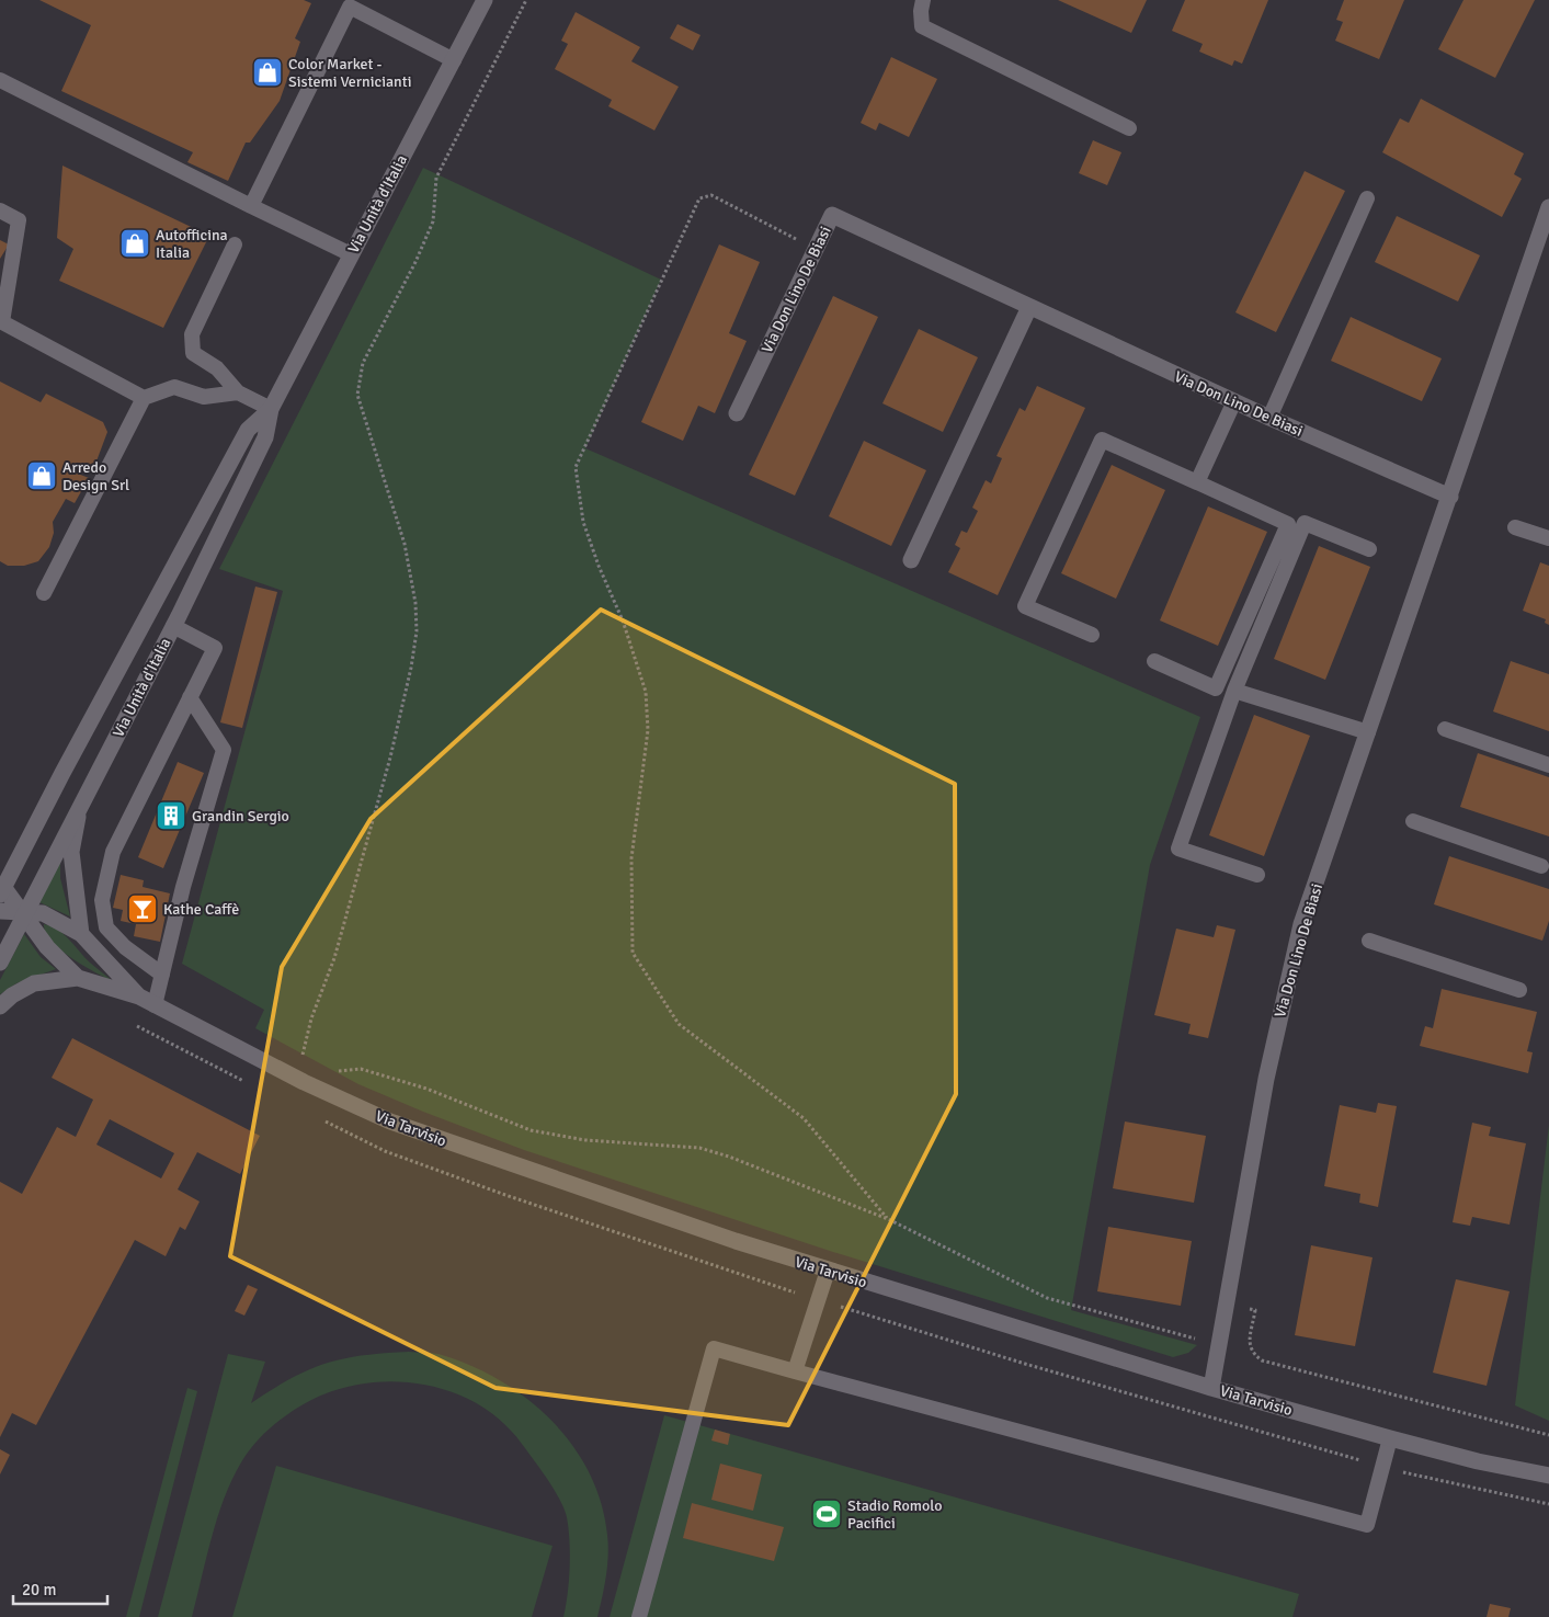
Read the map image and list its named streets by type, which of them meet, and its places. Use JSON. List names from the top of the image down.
{
  "streets": {
    "street": ["Via Unità d'Italia", "Via Don Lino De Biasi", "Via Tarvisio"]
  },
  "crossings": [
    ["Via Unità d'Italia", "Via Tarvisio"],
    ["Via Don Lino De Biasi", "Via Tarvisio"]
  ],
  "places": {
    "shop": ["Color Market - Sistemi Vernicianti", "Autofficina Italia", "Arredo Design Srl"],
    "building": ["Grandin Sergio"],
    "bar": ["Kathe Caffè"],
    "sports": ["Stadio Romolo Pacifici"]
  },
  "scale_bar": "20 m"
}
